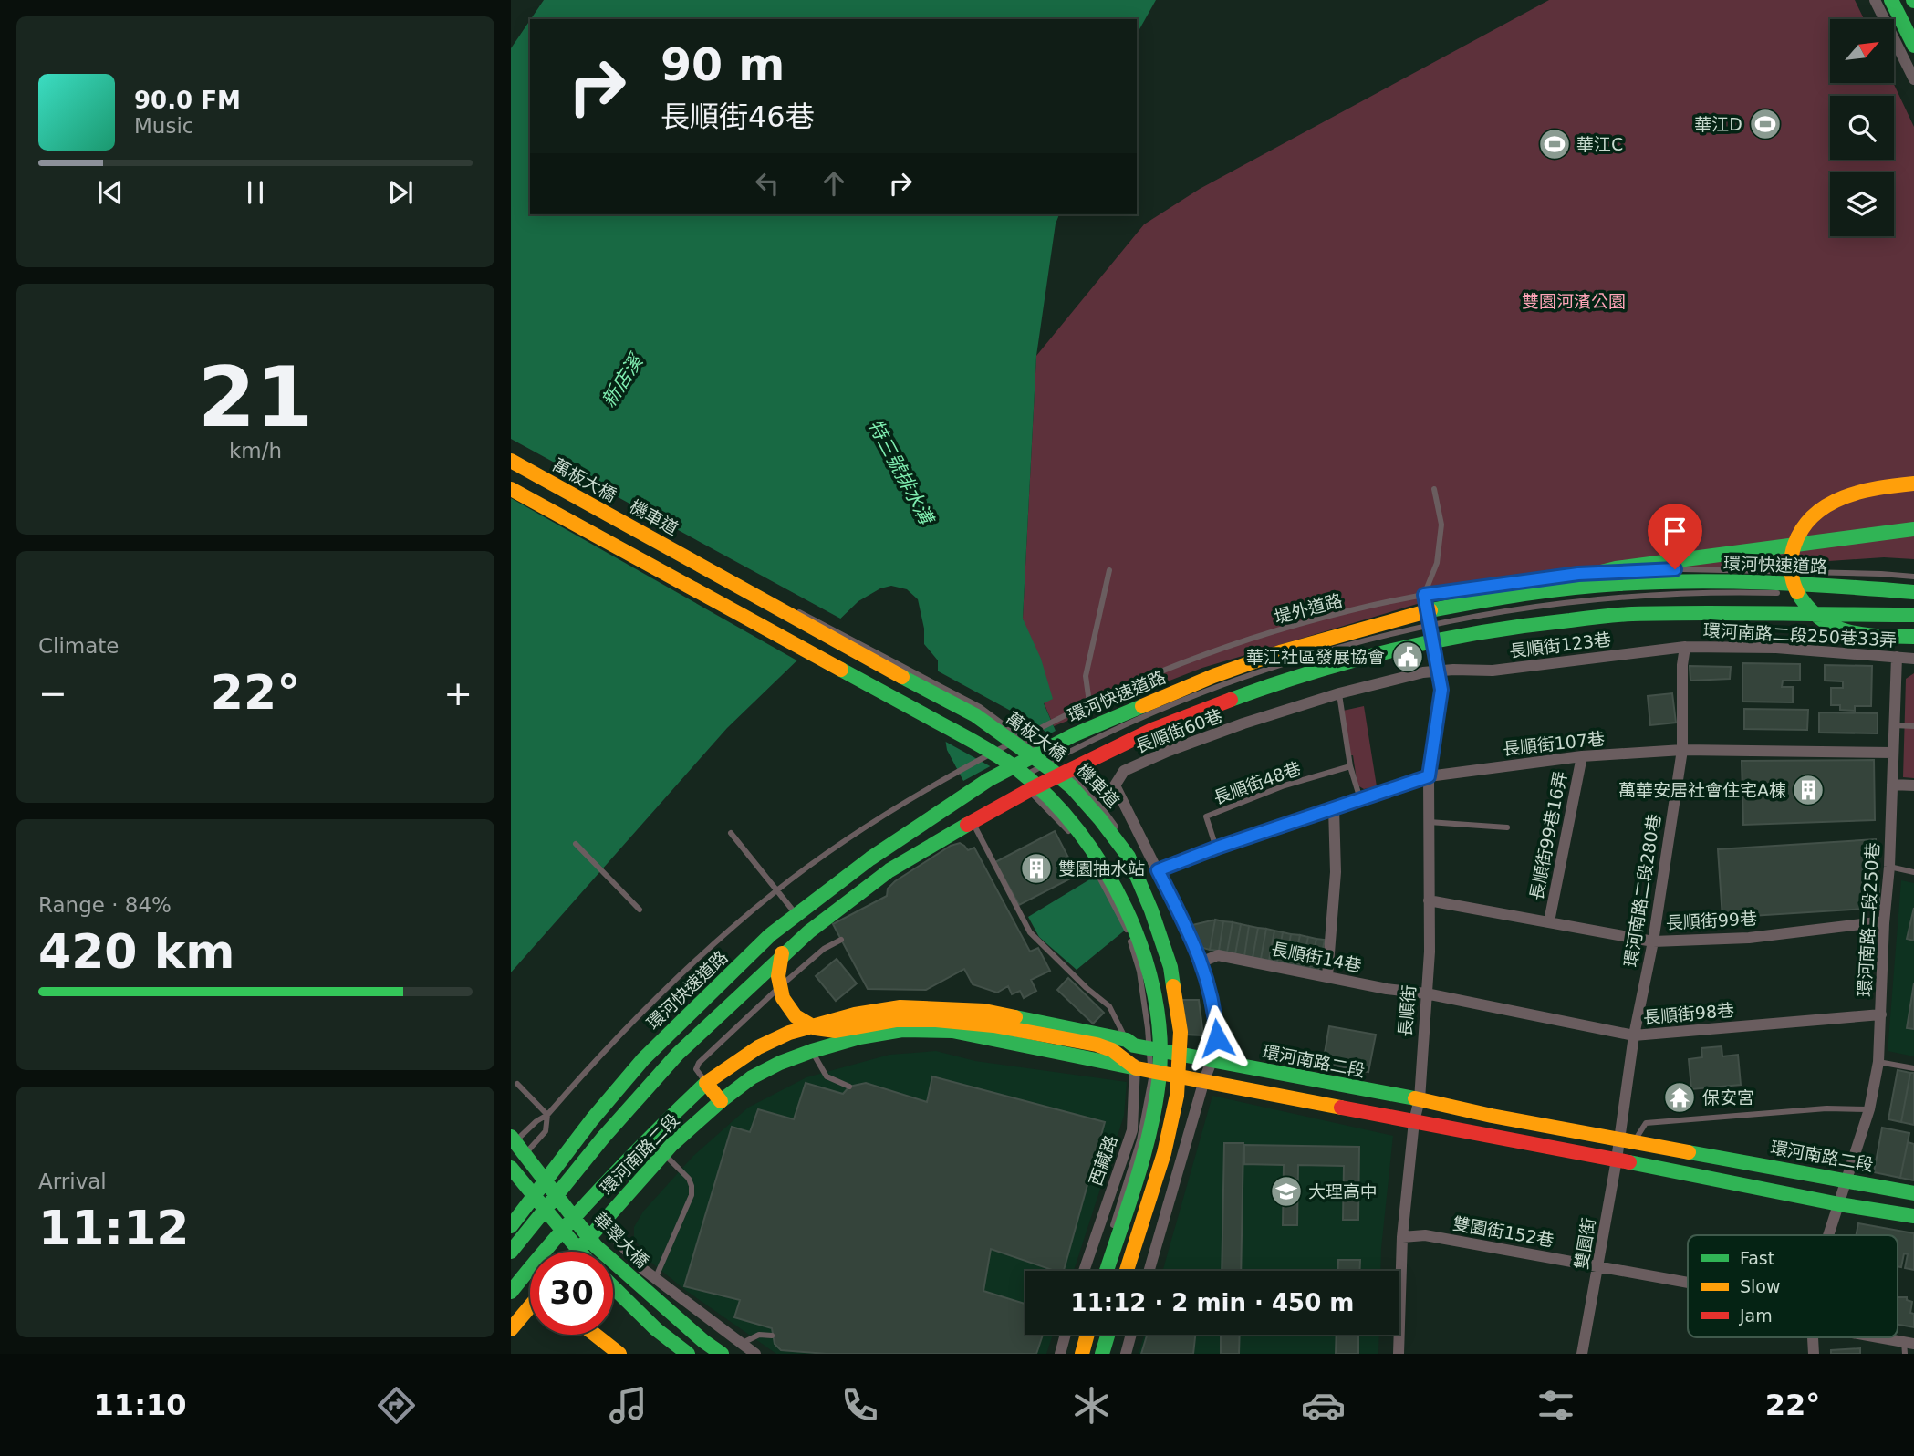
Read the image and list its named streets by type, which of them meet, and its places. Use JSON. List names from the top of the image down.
{
  "streets": {
    "main road": [
      "萬板大橋",
      "環河快速道路",
      "環河南路二段",
      "華翠大橋"
    ],
    "street": [
      "環河南路二段250巷33弄",
      "長順街123巷",
      "長順街60巷",
      "長順街107巷",
      "長順街99巷16弄",
      "環河南路二段280巷",
      "環河南路二段250巷",
      "長順街99巷",
      "長順街14巷",
      "長順街",
      "長順街98巷",
      "西藏路",
      "雙園街152巷",
      "雙園街"
    ],
    "lane": ["機車道", "堤外道路", "長順街48巷"]
  },
  "crossings": [
    ["環河南路二段250巷33弄", "長順街123巷"],
    ["環河南路二段250巷33弄", "環河南路二段280巷"],
    ["環河南路二段250巷33弄", "環河南路二段250巷"],
    ["長順街123巷", "長順街60巷"],
    ["長順街123巷", "環河南路二段280巷"],
    ["長順街123巷", "長順街"],
    ["長順街60巷", "長順街14巷"],
    ["長順街60巷", "長順街"],
    ["長順街60巷", "環河南路二段"],
    ["長順街107巷", "長順街99巷16弄"],
    ["長順街107巷", "環河南路二段280巷"],
    ["長順街107巷", "環河南路二段250巷"],
    ["長順街107巷", "長順街"],
    ["長順街99巷16弄", "長順街99巷"],
    ["環河南路二段280巷", "長順街99巷"],
    ["環河南路二段280巷", "長順街98巷"],
    ["環河南路二段280巷", "環河南路二段"],
    ["環河南路二段280巷", "雙園街"],
    ["環河南路二段250巷", "長順街99巷"],
    ["環河南路二段250巷", "長順街98巷"],
    ["環河南路二段250巷", "環河南路二段"],
    ["長順街99巷", "長順街"],
    ["長順街14巷", "長順街"],
    ["長順街14巷", "長順街98巷"],
    ["長順街", "長順街98巷"],
    ["長順街", "環河南路二段"],
    ["長順街", "雙園街152巷"],
    ["環河南路二段", "西藏路"],
    ["環河南路二段", "雙園街"],
    ["雙園街152巷", "雙園街"]
  ],
  "water": ["新店溪", "特三號排水溝"],
  "parks": ["雙園河濱公園"],
  "places": {
    "sports": ["華江D", "華江C"],
    "public building": ["華江社區發展協會"],
    "building": ["萬華安居社會住宅A棟", "雙園抽水站"],
    "temple": ["保安宮"],
    "school or university": ["大理高中"]
  },
  "legend": ["Fast", "Slow", "Jam"],
  "north": "top right",
  "page": {
    "turn": ["90 m", "長順街46巷"],
    "song": ["90.0 FM", "Music"],
    "tile": [
      ["21", "km/h"],
      "Climate",
      ["Range · 84%", "420 km"],
      ["Arrival", "11:12"]
    ],
    "heat": ["−", "22°", "+"],
    "limit": "30",
    "trip": "11:12 · 2 min · 450 m",
    "tabs": ["11:10", "22°"]
  }
}
